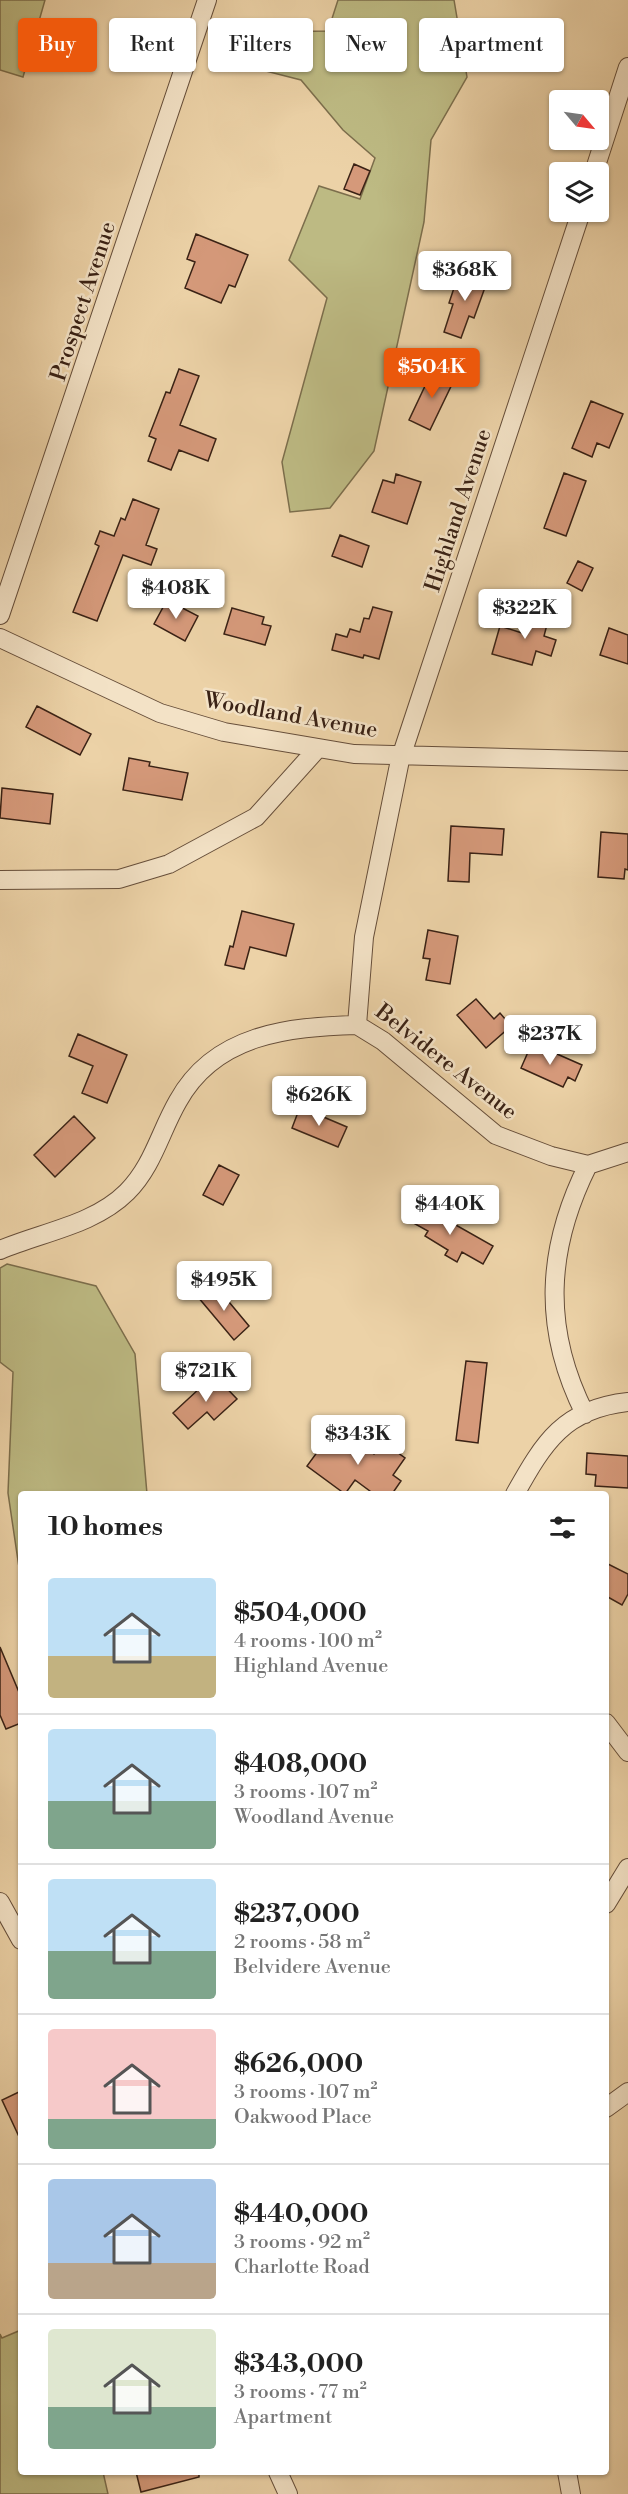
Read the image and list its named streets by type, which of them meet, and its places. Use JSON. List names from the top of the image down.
{
  "streets": {
    "street": [
      "Prospect Avenue",
      "Highland Avenue",
      "Woodland Avenue",
      "Belvidere Avenue"
    ]
  },
  "crossings": [
    ["Highland Avenue", "Woodland Avenue"],
    ["Highland Avenue", "Belvidere Avenue"],
    ["Woodland Avenue", "Belvidere Avenue"]
  ],
  "north": "bottom right",
  "page": {
    "chip": [
      "Buy",
      "Rent",
      "Filters",
      "New",
      "Apartment"
    ],
    "price": [
      "$368K",
      "$504K",
      "$408K",
      "$322K",
      "$237K",
      "$626K",
      "$440K",
      "$495K",
      "$721K",
      "$343K"
    ],
    "heading": "10 homes",
    "list": [
      {
        "name": "$504,000",
        "note": "4 rooms · 100 m² · Highland Avenue"
      },
      {
        "name": "$408,000",
        "note": "3 rooms · 107 m² · Woodland Avenue"
      },
      {
        "name": "$237,000",
        "note": "2 rooms · 58 m² · Belvidere Avenue"
      },
      {
        "name": "$626,000",
        "note": "3 rooms · 107 m² · Oakwood Place"
      },
      {
        "name": "$440,000",
        "note": "3 rooms · 92 m² · Charlotte Road"
      },
      {
        "name": "$343,000",
        "note": "3 rooms · 77 m² · Apartment"
      }
    ]
  }
}
